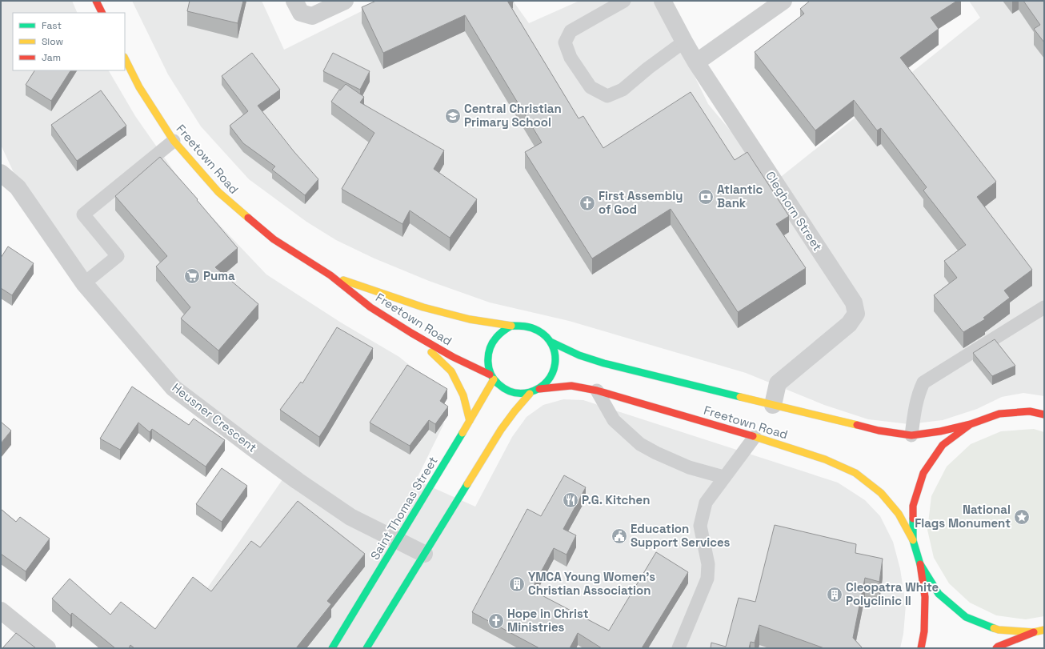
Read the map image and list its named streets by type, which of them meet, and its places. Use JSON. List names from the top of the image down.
{
  "streets": {
    "main road": ["Freetown Road", "Saint Thomas Street"],
    "street": ["Cleghorn Street", "Heusner Crescent"]
  },
  "crossings": [
    ["Freetown Road", "Cleghorn Street"],
    ["Freetown Road", "Saint Thomas Street"],
    ["Heusner Crescent", "Saint Thomas Street"]
  ],
  "places": {
    "school or university": ["Central Christian Primary School"],
    "bank": ["Atlantic Bank"],
    "church": ["First Assembly of God", "Hope in Christ Ministries"],
    "supermarket": ["Puma"],
    "restaurant": ["P.G. Kitchen"],
    "place": ["National Flags Monument"],
    "public building": ["Education Support Services"],
    "building": ["YMCA Young Women's Christian Association", "Cleopatra White Polyclinic II"]
  },
  "legend": ["Fast", "Slow", "Jam"]
}
